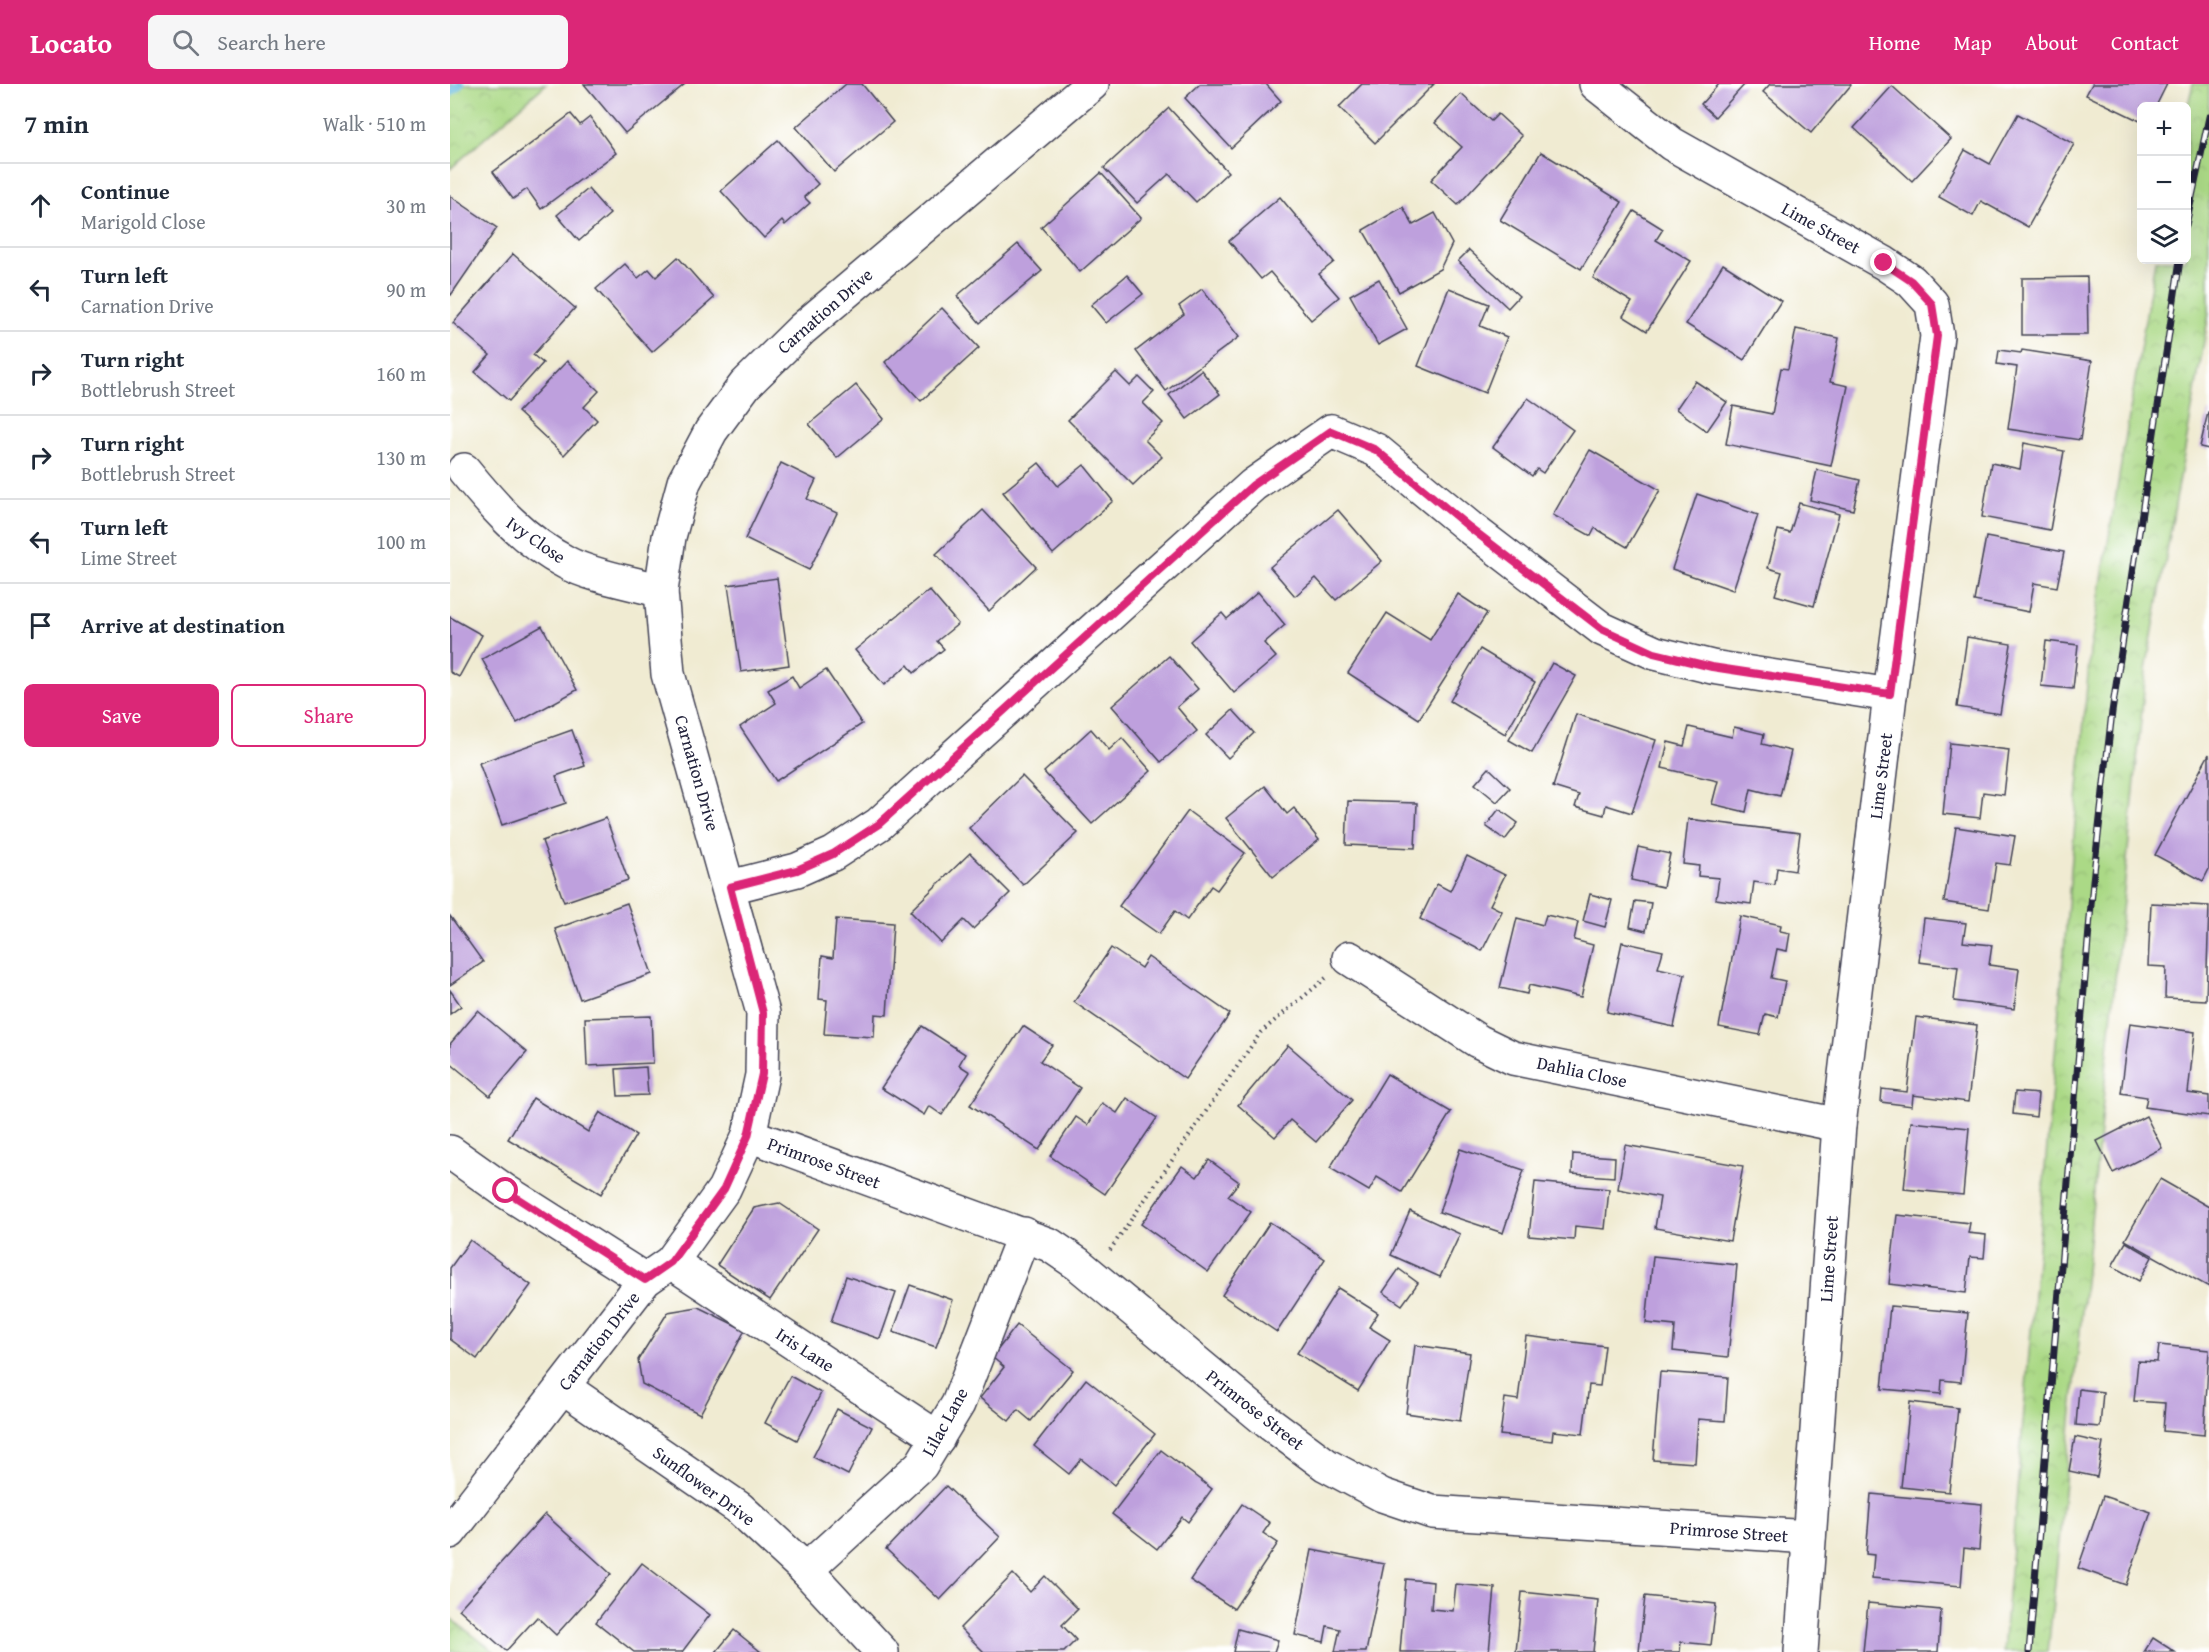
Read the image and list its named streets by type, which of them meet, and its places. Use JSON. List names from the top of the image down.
{
  "streets": {
    "street": [
      "Lime Street",
      "Carnation Drive",
      "Ivy Close",
      "Dahlia Close",
      "Primrose Street",
      "Iris Lane",
      "Lilac Lane",
      "Sunflower Drive"
    ]
  },
  "crossings": [
    ["Lime Street", "Dahlia Close"],
    ["Lime Street", "Primrose Street"],
    ["Carnation Drive", "Ivy Close"],
    ["Carnation Drive", "Primrose Street"],
    ["Carnation Drive", "Iris Lane"],
    ["Carnation Drive", "Sunflower Drive"],
    ["Primrose Street", "Lilac Lane"],
    ["Iris Lane", "Lilac Lane"],
    ["Lilac Lane", "Sunflower Drive"]
  ],
  "page": {
    "header": "Locato",
    "search": "Search here",
    "nav": [
      "Home",
      "Map",
      "About",
      "Contact"
    ],
    "heading": ["7 min", "Walk · 510 m"],
    "map_buttons": ["+", "−"],
    "list": [
      ["Continue", "Marigold Close", "30 m"],
      ["Turn left", "Carnation Drive", "90 m"],
      ["Turn right", "Bottlebrush Street", "160 m"],
      ["Turn right", "Bottlebrush Street", "130 m"],
      ["Turn left", "Lime Street", "100 m"],
      "Arrive at destination"
    ],
    "buttons": ["Save", "Share"]
  }
}
